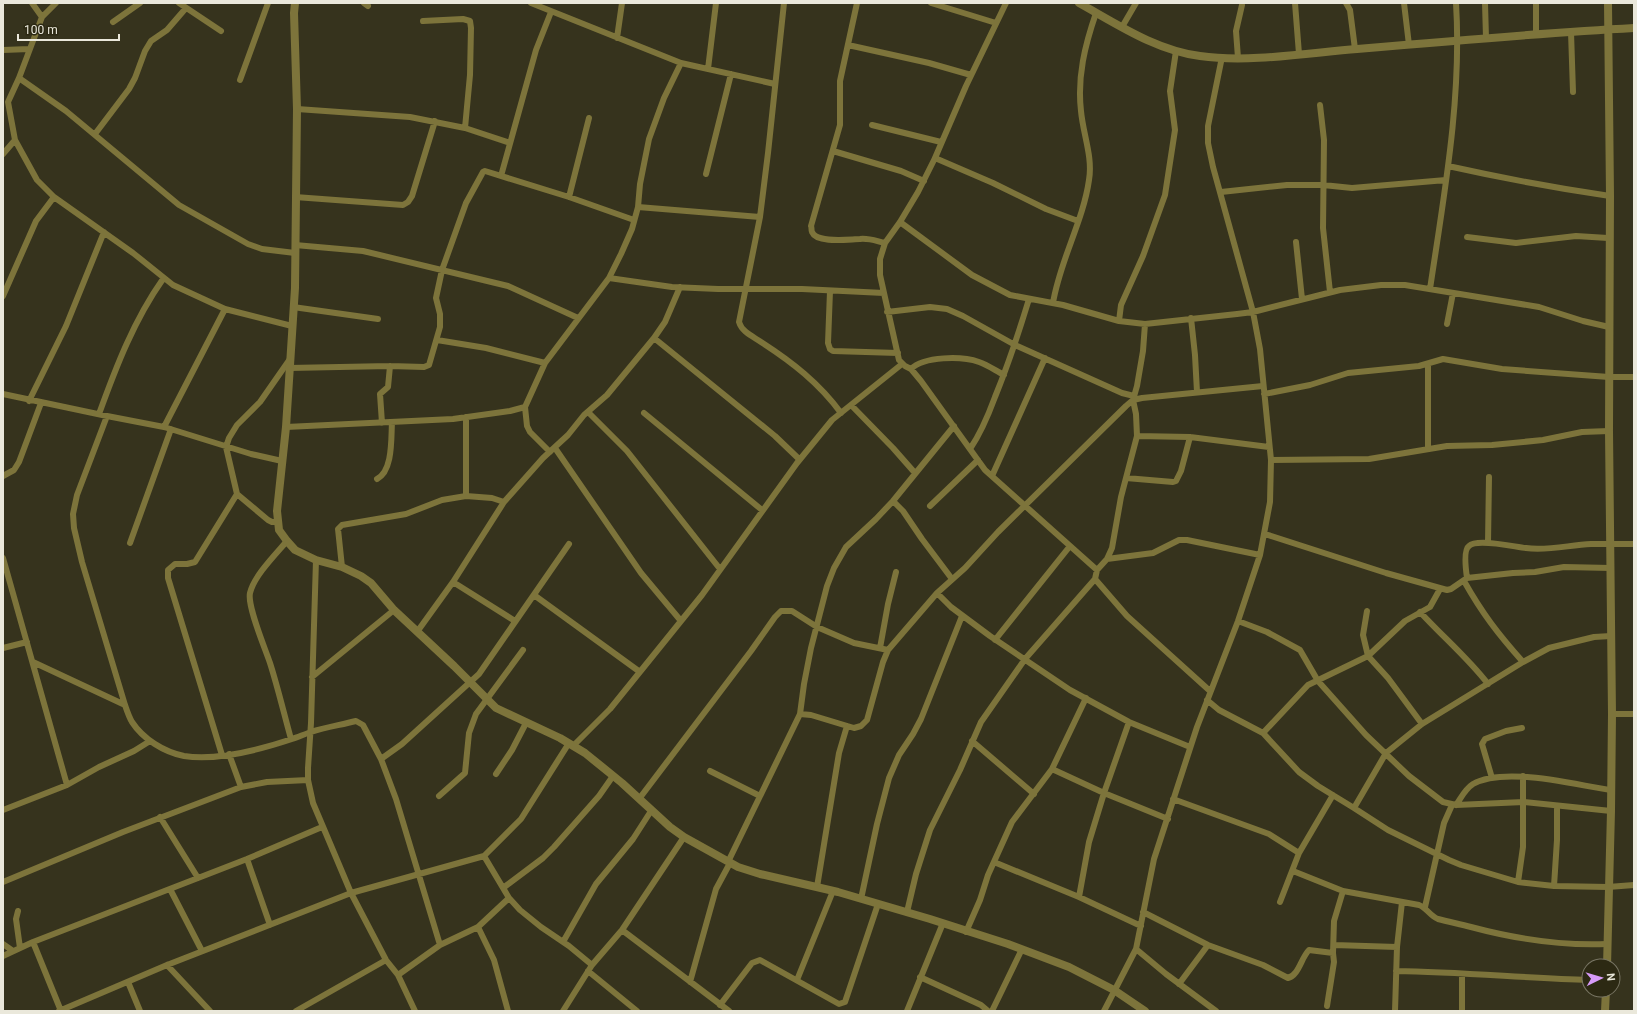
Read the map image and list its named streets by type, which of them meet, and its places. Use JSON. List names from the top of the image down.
{
  "scale_bar": "100 m",
  "north": "right"
}
